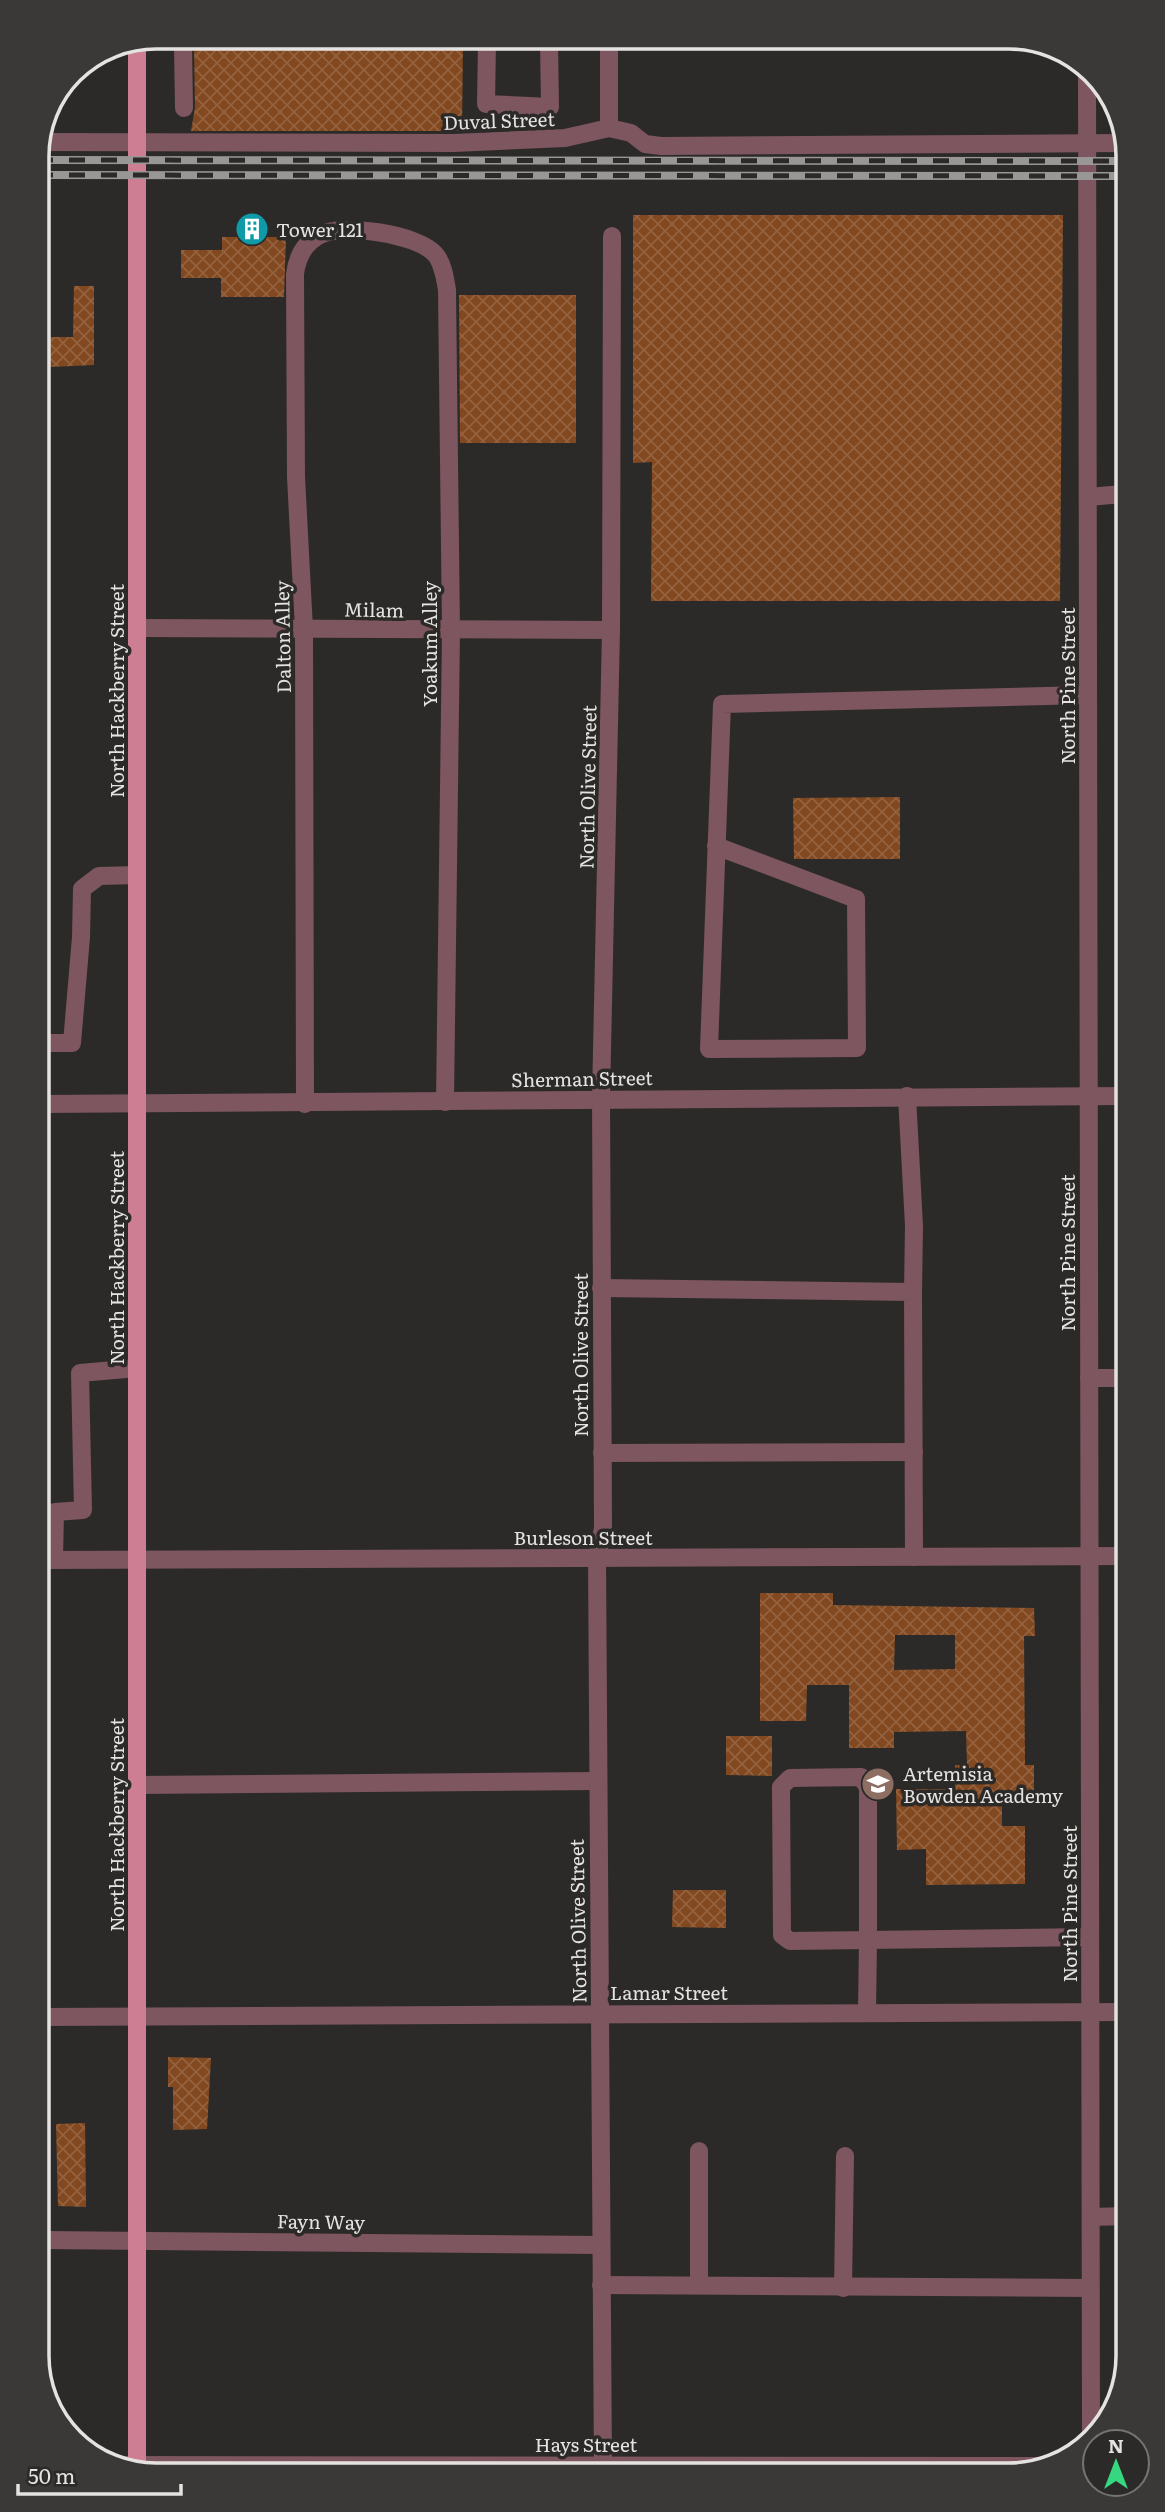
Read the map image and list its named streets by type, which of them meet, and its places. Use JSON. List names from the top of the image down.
{
  "streets": {
    "main road": ["North Hackberry Street"],
    "street": [
      "Duval Street",
      "Milam",
      "Dalton Alley",
      "Yoakum Alley",
      "North Pine Street",
      "North Olive Street",
      "Sherman Street",
      "Burleson Street",
      "Lamar Street",
      "Fayn Way"
    ]
  },
  "crossings": [
    ["Duval Street", "North Hackberry Street"],
    ["Milam", "Dalton Alley"],
    ["Milam", "Yoakum Alley"],
    ["Milam", "North Hackberry Street"],
    ["Milam", "North Olive Street"],
    ["Dalton Alley", "Yoakum Alley"],
    ["Dalton Alley", "Sherman Street"],
    ["Yoakum Alley", "Sherman Street"],
    ["North Pine Street", "Sherman Street"],
    ["North Pine Street", "Burleson Street"],
    ["North Pine Street", "Lamar Street"],
    ["North Hackberry Street", "Sherman Street"],
    ["North Hackberry Street", "Burleson Street"],
    ["North Hackberry Street", "Lamar Street"],
    ["North Hackberry Street", "Fayn Way"],
    ["North Olive Street", "Sherman Street"],
    ["North Olive Street", "Burleson Street"],
    ["North Olive Street", "Lamar Street"],
    ["North Olive Street", "Fayn Way"]
  ],
  "places": {
    "building": ["Tower 121"],
    "school or university": ["Artemisia Bowden Academy"]
  },
  "scale_bar": "50 m",
  "north": "top"
}
